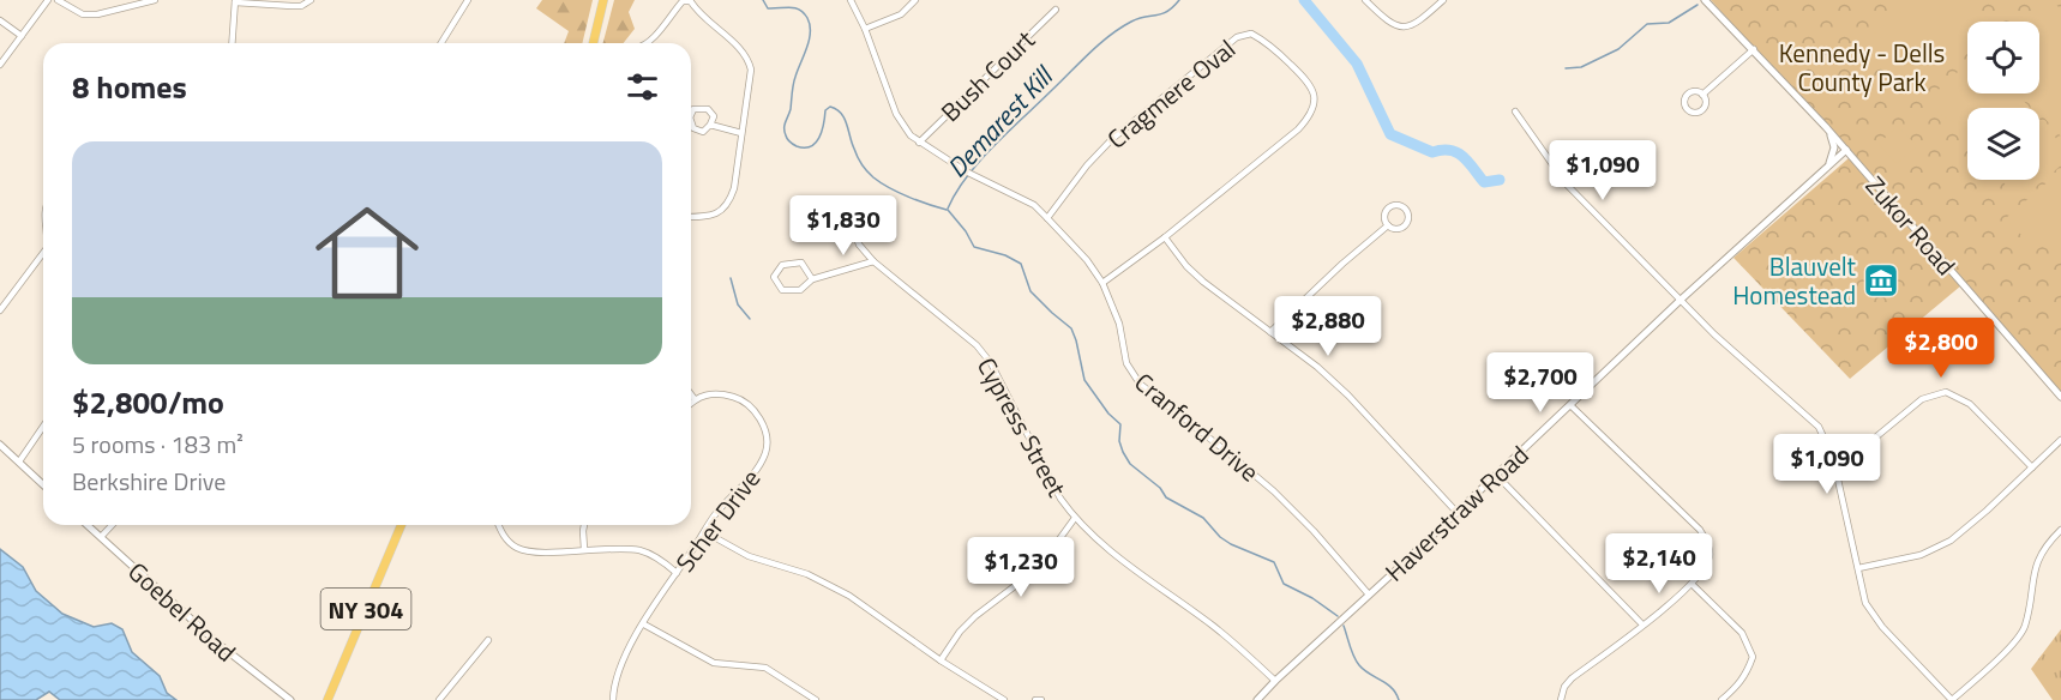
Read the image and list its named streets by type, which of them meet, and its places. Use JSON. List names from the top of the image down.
{
  "streets": {
    "main road": ["NY 304"],
    "street": [
      "Bush Court",
      "Cragmere Oval",
      "Zukor Road",
      "Cypress Street",
      "Cranford Drive",
      "Haverstraw Road",
      "Scher Drive",
      "Goebel Road"
    ]
  },
  "crossings": [
    ["Bush Court", "Cranford Drive"],
    ["Cragmere Oval", "Cranford Drive"],
    ["Zukor Road", "Haverstraw Road"],
    ["Cypress Street", "Haverstraw Road"],
    ["Cranford Drive", "Haverstraw Road"]
  ],
  "water": ["Demarest Kill"],
  "parks": ["Kennedy - Dells County Park"],
  "places": {
    "museum": ["Blauvelt Homestead"]
  },
  "page": {
    "heading": "8 homes",
    "list": [
      {
        "name": "$2,800/mo",
        "note": "5 rooms · 183 m² · Berkshire Drive"
      }
    ],
    "price": [
      "$1,090",
      "$1,830",
      "$2,880",
      "$2,800",
      "$2,700",
      "$1,090",
      "$2,140",
      "$1,230"
    ]
  }
}
